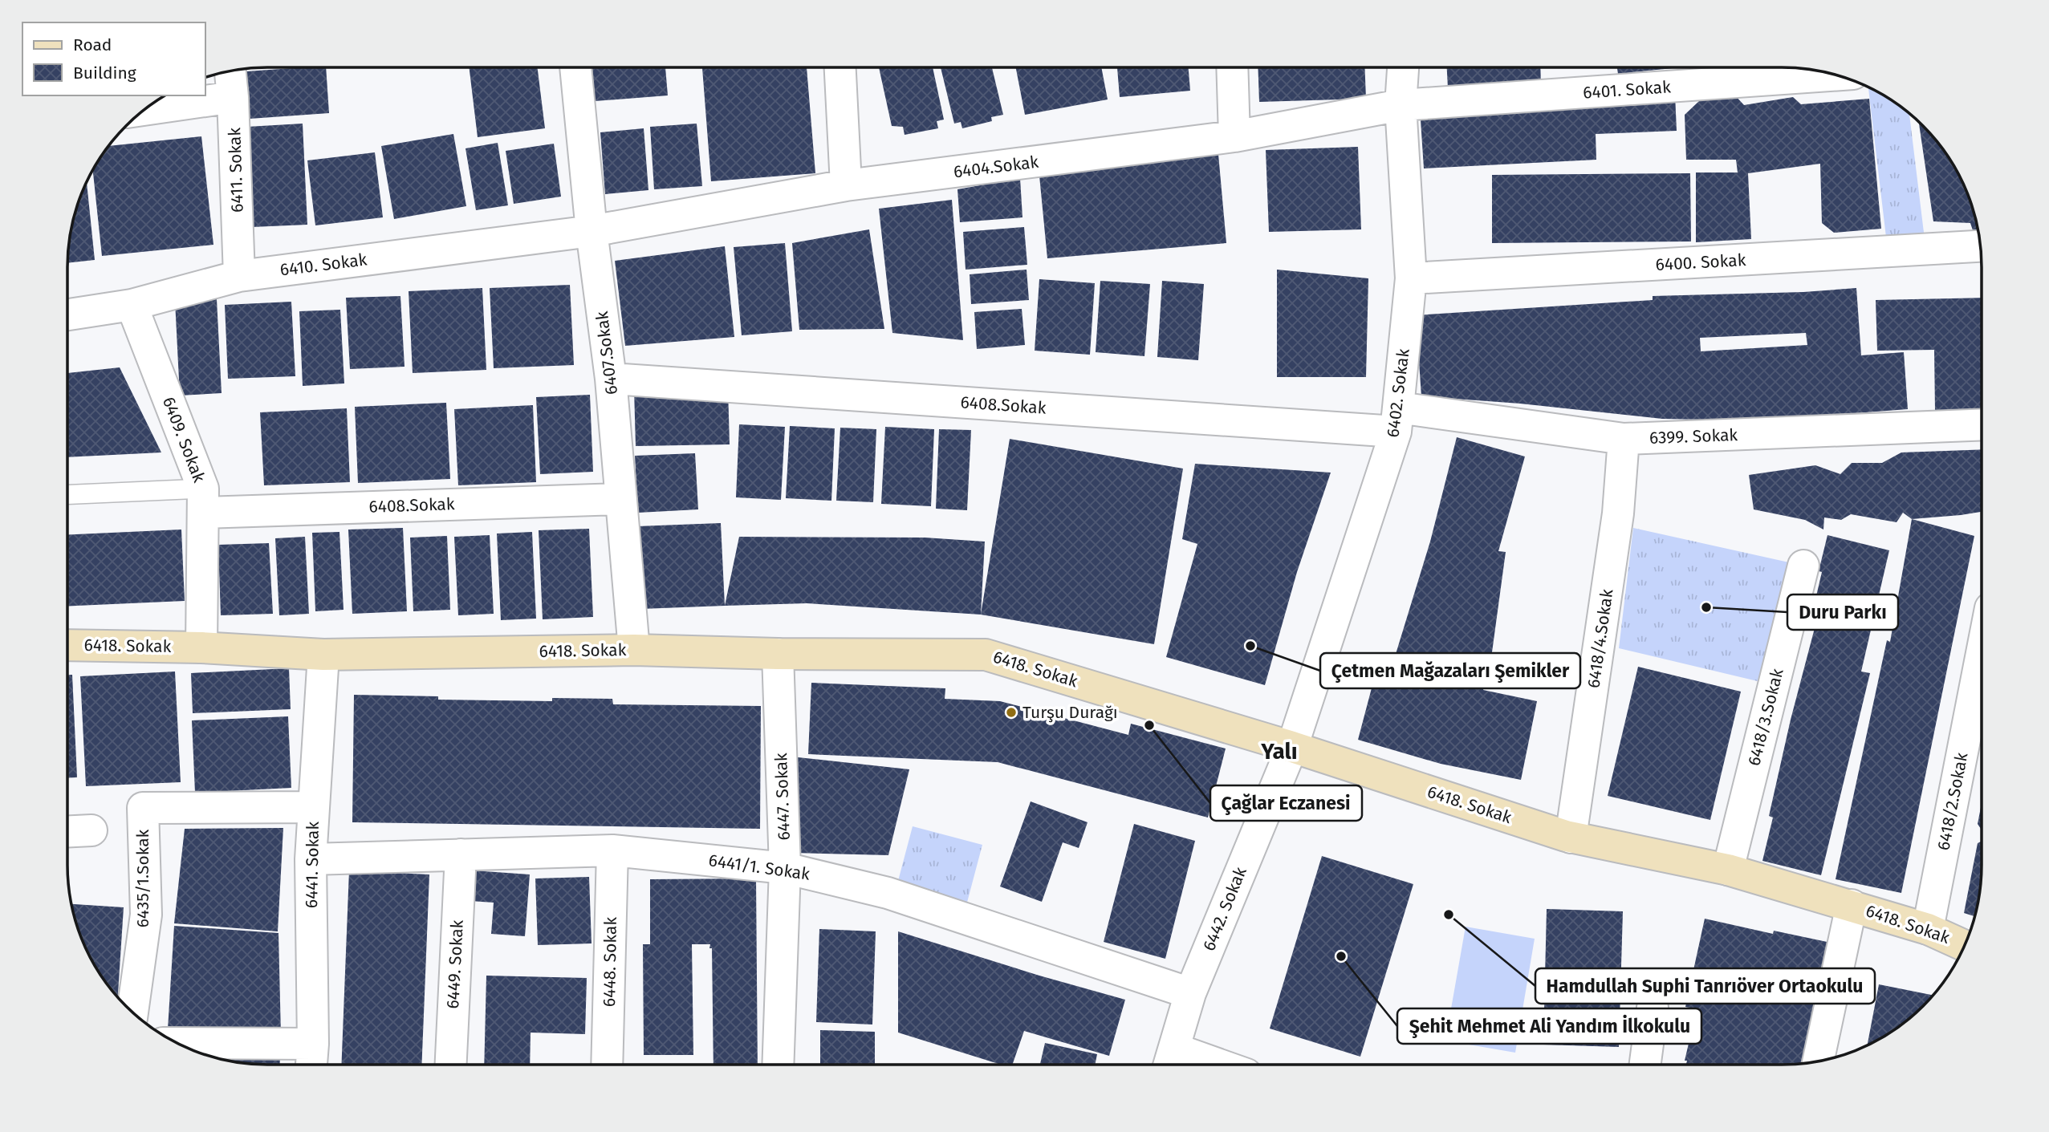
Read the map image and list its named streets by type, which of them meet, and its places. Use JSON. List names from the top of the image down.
{
  "streets": {
    "street": [
      "6401. Sokak",
      "6404.Sokak",
      "6411. Sokak",
      "6400. Sokak",
      "6410. Sokak",
      "6407.Sokak",
      "6402. Sokak",
      "6408.Sokak",
      "6399. Sokak",
      "6409. Sokak",
      "6418/4.Sokak",
      "6418. Sokak",
      "6418/3.Sokak",
      "6447. Sokak",
      "6418/2.Sokak",
      "6441. Sokak",
      "6441/1. Sokak",
      "6435/1.Sokak",
      "6442. Sokak",
      "6448. Sokak",
      "6449. Sokak"
    ]
  },
  "crossings": [
    ["6401. Sokak", "6404.Sokak"],
    ["6401. Sokak", "6402. Sokak"],
    ["6404.Sokak", "6410. Sokak"],
    ["6404.Sokak", "6407.Sokak"],
    ["6404.Sokak", "6402. Sokak"],
    ["6411. Sokak", "6410. Sokak"],
    ["6400. Sokak", "6402. Sokak"],
    ["6410. Sokak", "6407.Sokak"],
    ["6410. Sokak", "6409. Sokak"],
    ["6407.Sokak", "6408.Sokak"],
    ["6407.Sokak", "6418. Sokak"],
    ["6402. Sokak", "6408.Sokak"],
    ["6402. Sokak", "6399. Sokak"],
    ["6402. Sokak", "6418. Sokak"],
    ["6402. Sokak", "6442. Sokak"],
    ["6408.Sokak", "6399. Sokak"],
    ["6408.Sokak", "6409. Sokak"],
    ["6399. Sokak", "6418/4.Sokak"],
    ["6409. Sokak", "6418. Sokak"],
    ["6418/4.Sokak", "6418. Sokak"],
    ["6418. Sokak", "6418/3.Sokak"],
    ["6418. Sokak", "6447. Sokak"],
    ["6418. Sokak", "6418/2.Sokak"],
    ["6418. Sokak", "6441. Sokak"],
    ["6418. Sokak", "6442. Sokak"],
    ["6447. Sokak", "6441/1. Sokak"],
    ["6441. Sokak", "6441/1. Sokak"],
    ["6441. Sokak", "6435/1.Sokak"],
    ["6441/1. Sokak", "6442. Sokak"],
    ["6441/1. Sokak", "6448. Sokak"],
    ["6441/1. Sokak", "6449. Sokak"]
  ],
  "districts": ["Yalı"],
  "places": [
    "Duru Parkı",
    "Çetmen Mağazaları Şemikler",
    "Turşu Durağı",
    "Çağlar Eczanesi",
    "Hamdullah Suphi Tanrıöver Ortaokulu",
    "Şehit Mehmet Ali Yandım İlkokulu"
  ],
  "legend": ["Road", "Building"]
}
